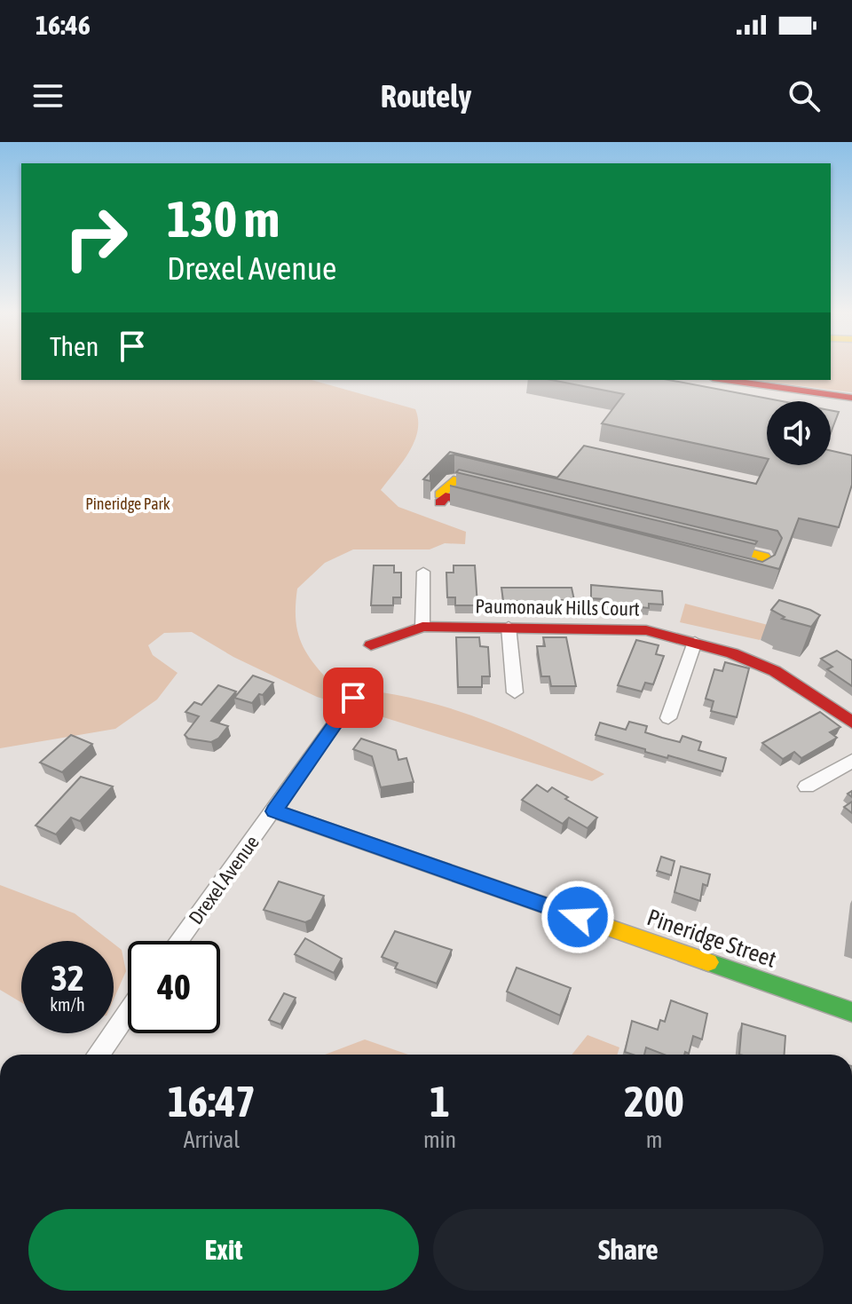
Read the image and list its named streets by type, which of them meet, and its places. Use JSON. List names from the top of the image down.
{
  "streets": {
    "main road": ["Paumonauk Hills Court", "Pineridge Street"],
    "street": ["Drexel Avenue"]
  },
  "crossings": [
    ["Drexel Avenue", "Pineridge Street"]
  ],
  "parks": ["Pineridge Park"],
  "page": {
    "status": "16:46",
    "header": "Routely",
    "turn": ["130 m", "Drexel Avenue"],
    "then": "Then",
    "speed": "32 km/h",
    "limit": "40",
    "eta": [
      "16:47",
      "Arrival",
      "1",
      "min",
      "200",
      "m"
    ],
    "buttons": ["Exit", "Share"]
  }
}
